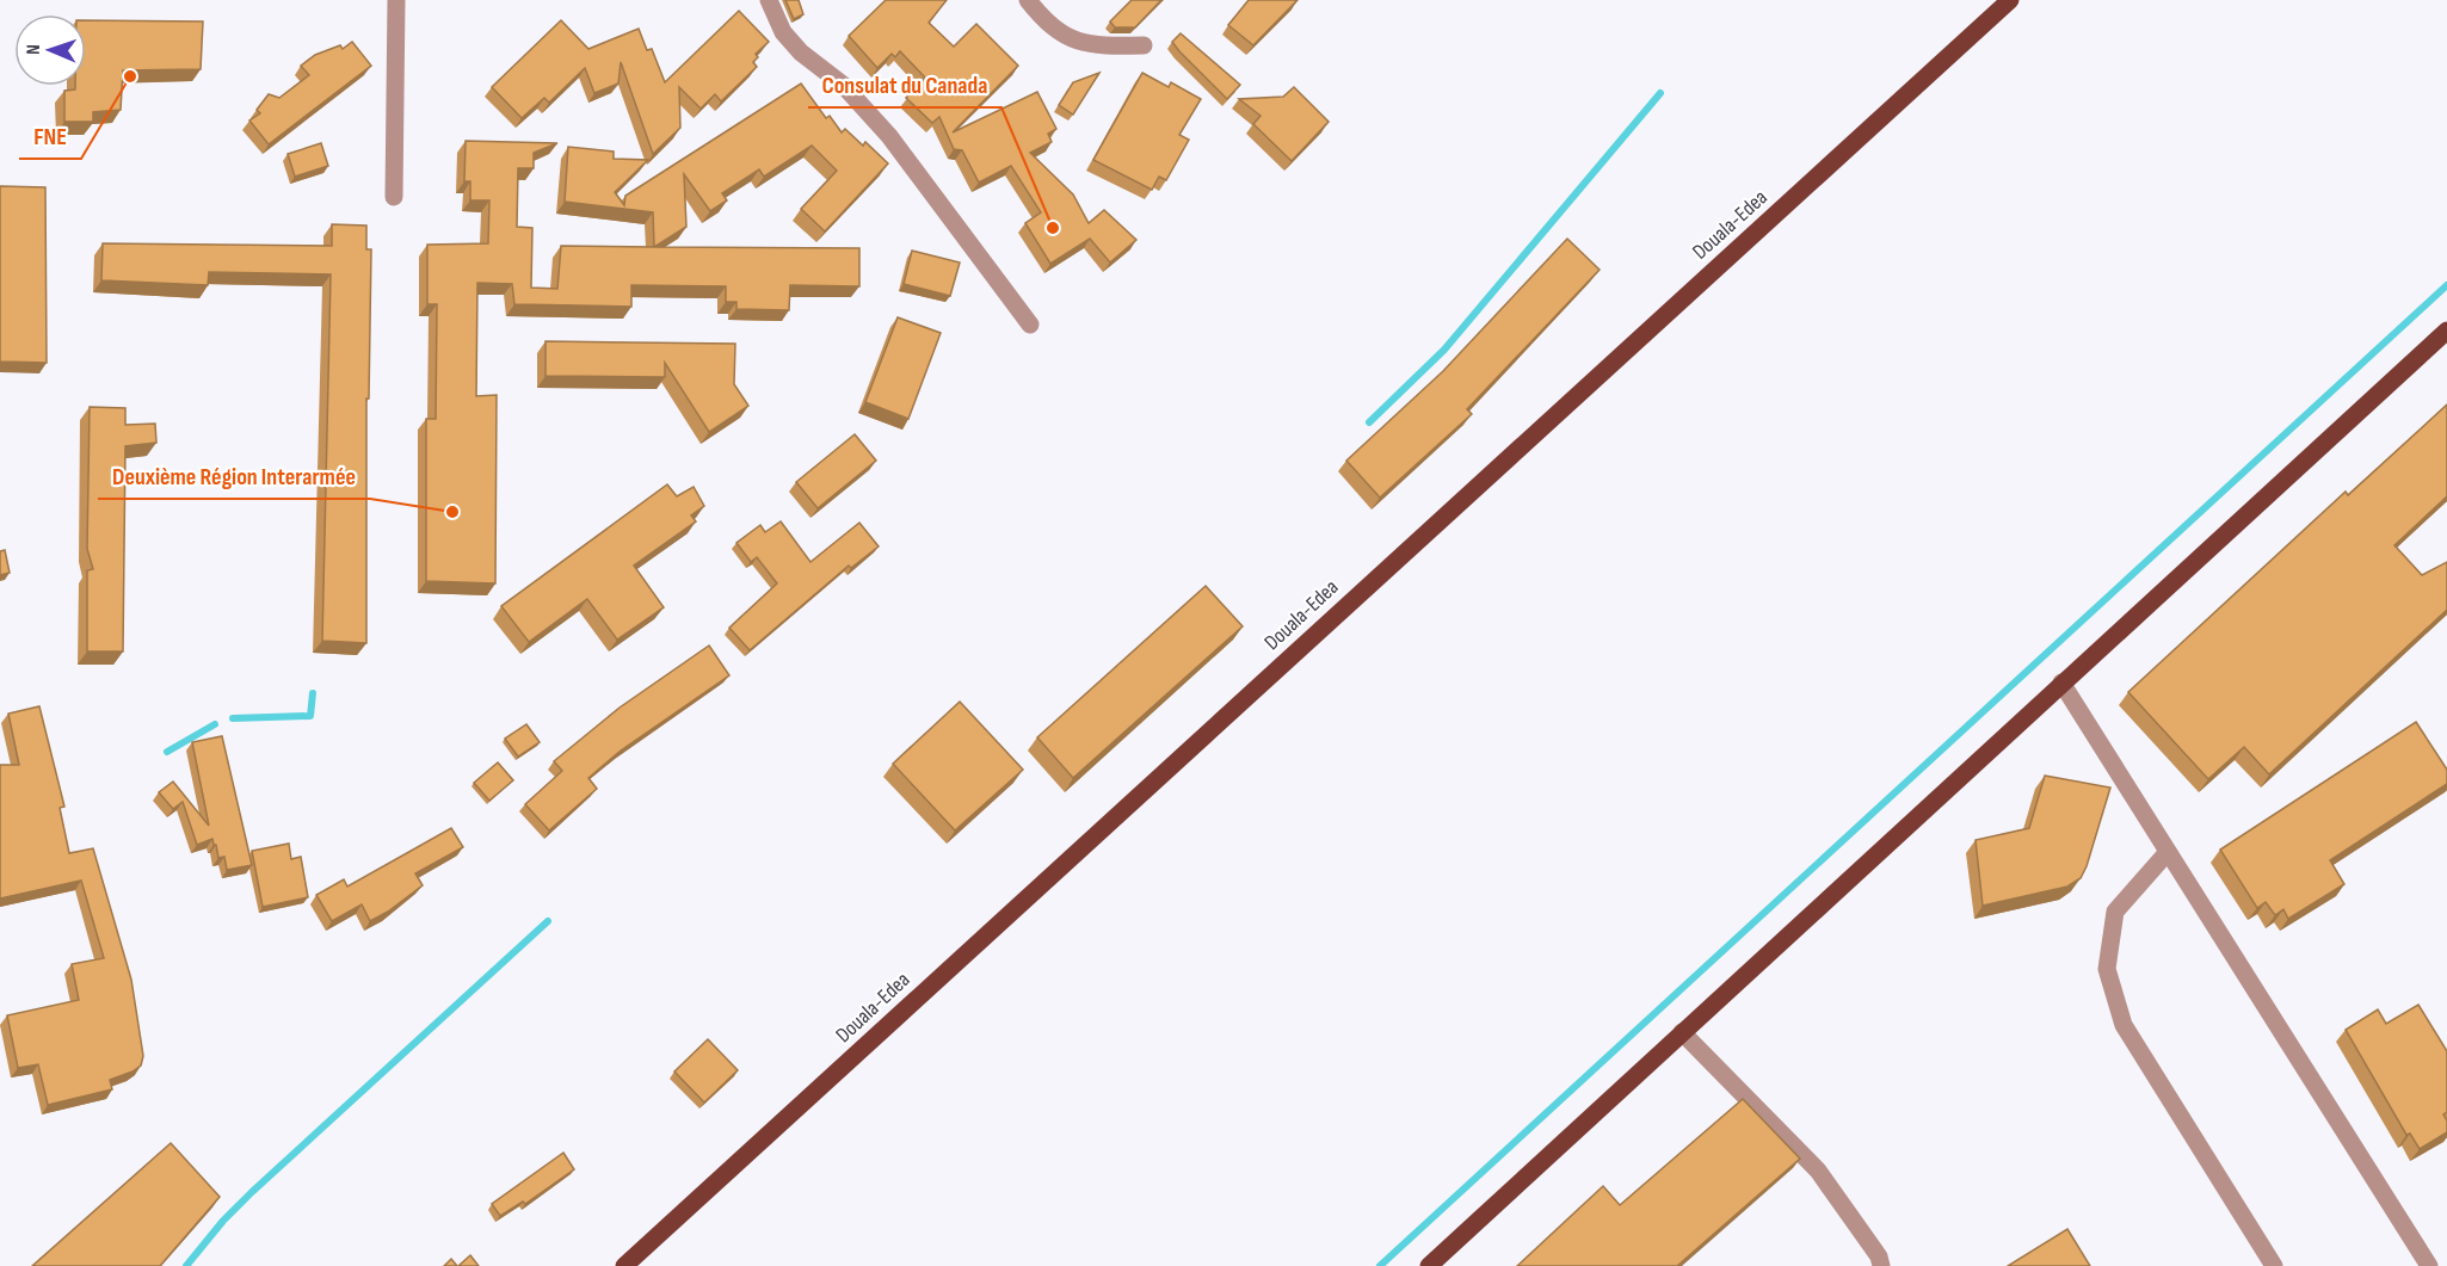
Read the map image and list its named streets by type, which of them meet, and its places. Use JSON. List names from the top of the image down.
{
  "streets": {
    "main road": ["Douala-Edea"]
  },
  "places": ["FNE", "Consulat du Canada", "Deuxième Région Interarmée"],
  "north": "left"
}
